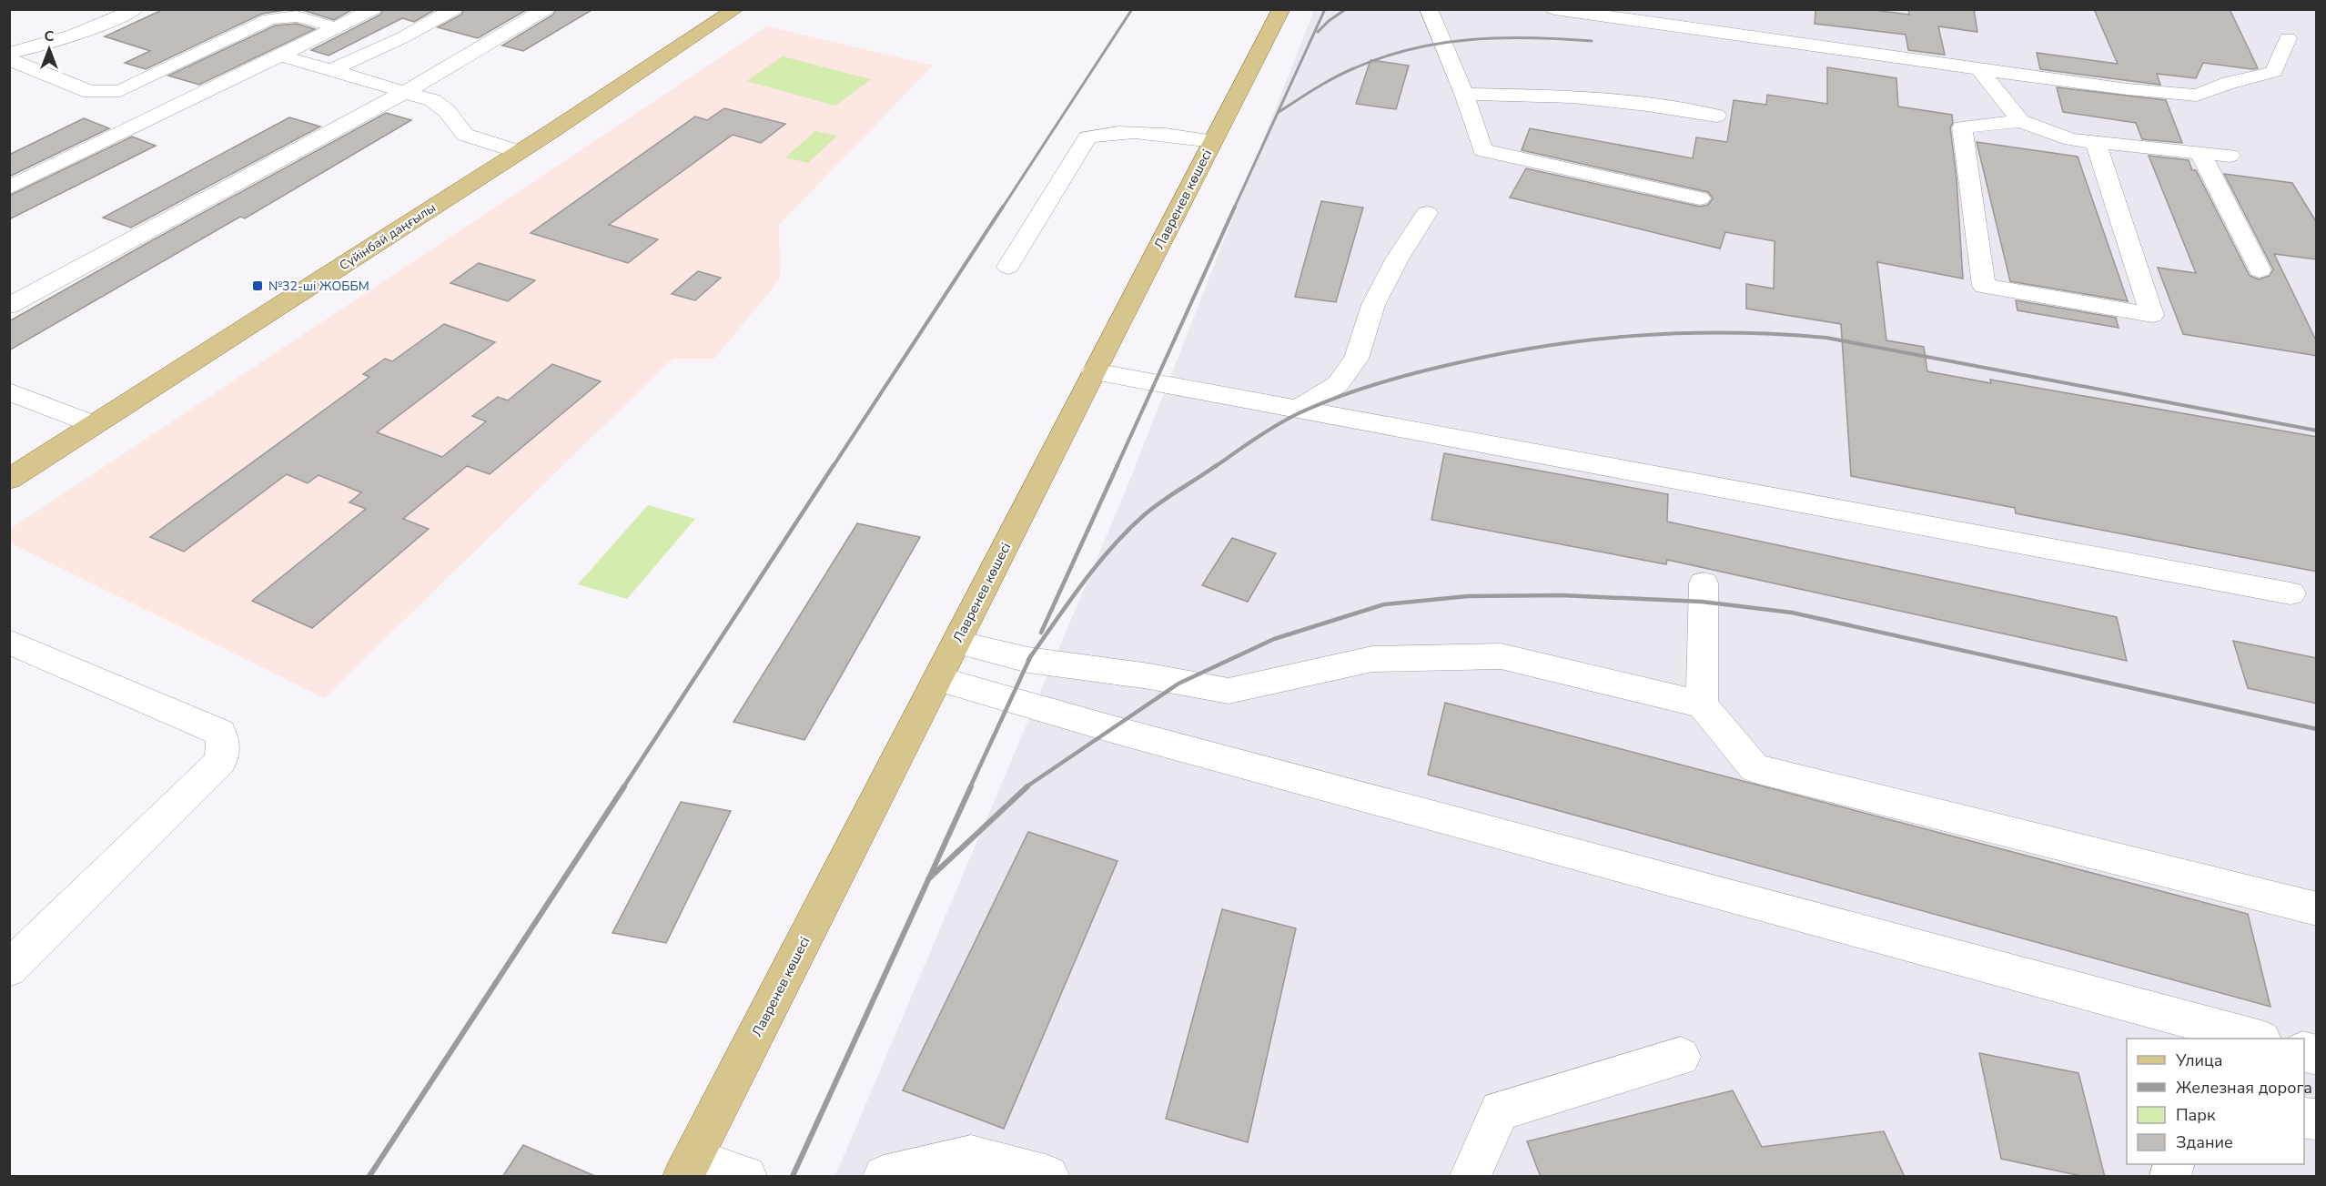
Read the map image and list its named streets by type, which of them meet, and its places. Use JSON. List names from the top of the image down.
{
  "streets": {
    "main road": ["Лавренев көшесі", "Сүйінбай даңғылы"]
  },
  "places": {
    "transit": ["№32-ші ЖОББМ"]
  },
  "legend": [
    "Улица",
    "Железная дорога",
    "Парк",
    "Здание"
  ],
  "north": "top"
}
